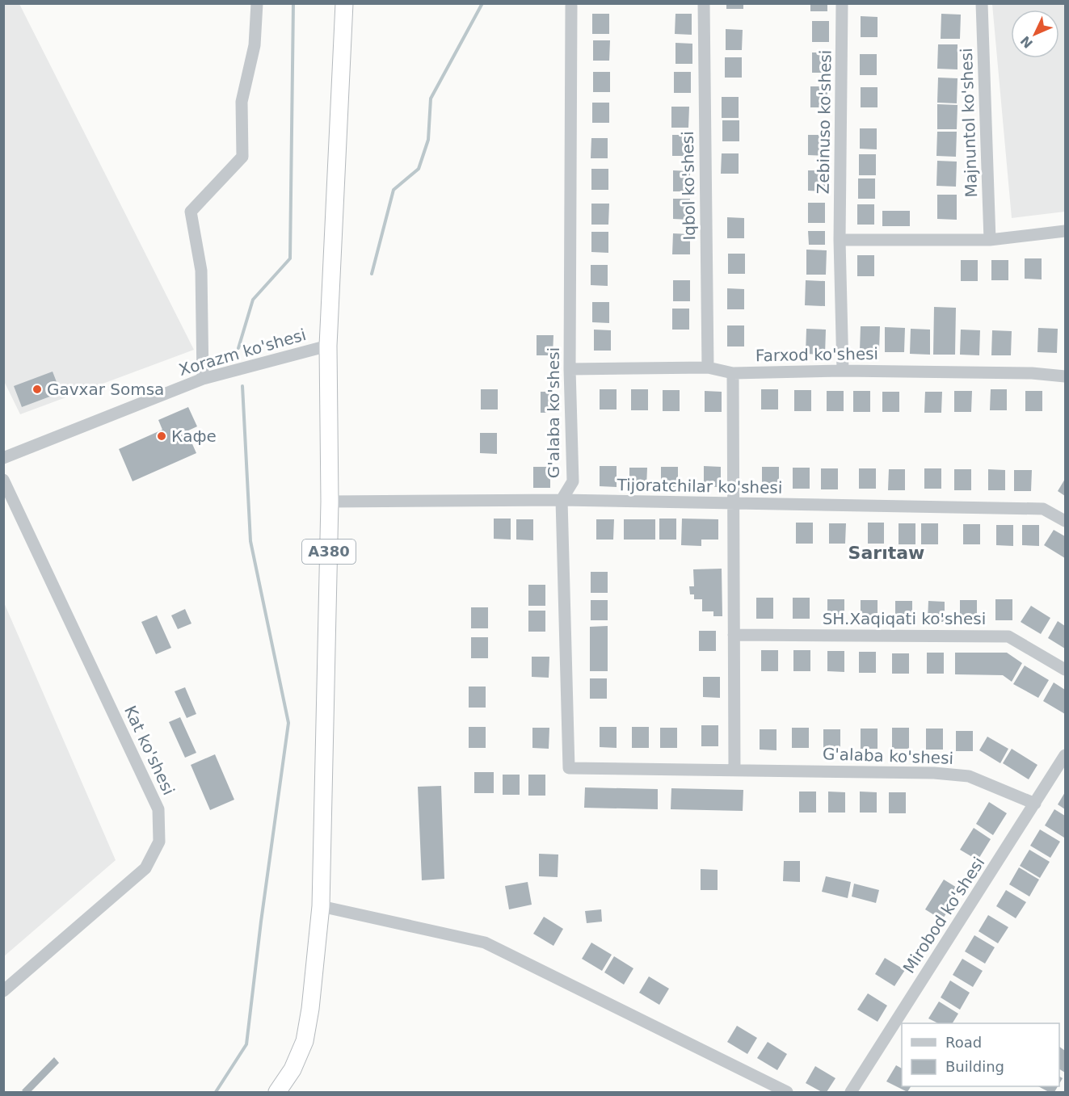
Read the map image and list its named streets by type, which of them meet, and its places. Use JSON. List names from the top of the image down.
{
  "streets": {
    "highway": ["A380"],
    "street": [
      "Zebinuso ko'shesi",
      "Majnuntol ko'shesi",
      "Iqbol ko'shesi",
      "Xorazm ko'shesi",
      "Farxod ko'shesi",
      "G'alaba ko'shesi",
      "Tijoratchilar ko'shesi",
      "SH.Xaqiqati ko'shesi",
      "Kat ko'shesi",
      "Mirobod ko'shesi"
    ]
  },
  "crossings": [
    ["Zebinuso ko'shesi", "Farxod ko'shesi"],
    ["Iqbol ko'shesi", "Farxod ko'shesi"],
    ["Xorazm ko'shesi", "A380"],
    ["Farxod ko'shesi", "G'alaba ko'shesi"],
    ["G'alaba ko'shesi", "Tijoratchilar ko'shesi"],
    ["G'alaba ko'shesi", "Mirobod ko'shesi"],
    ["Tijoratchilar ko'shesi", "A380"]
  ],
  "districts": ["Sarıtaw"],
  "places": ["Gavxar Somsa", "Кафе"],
  "legend": ["Road", "Building"],
  "north": "bottom left"
}
